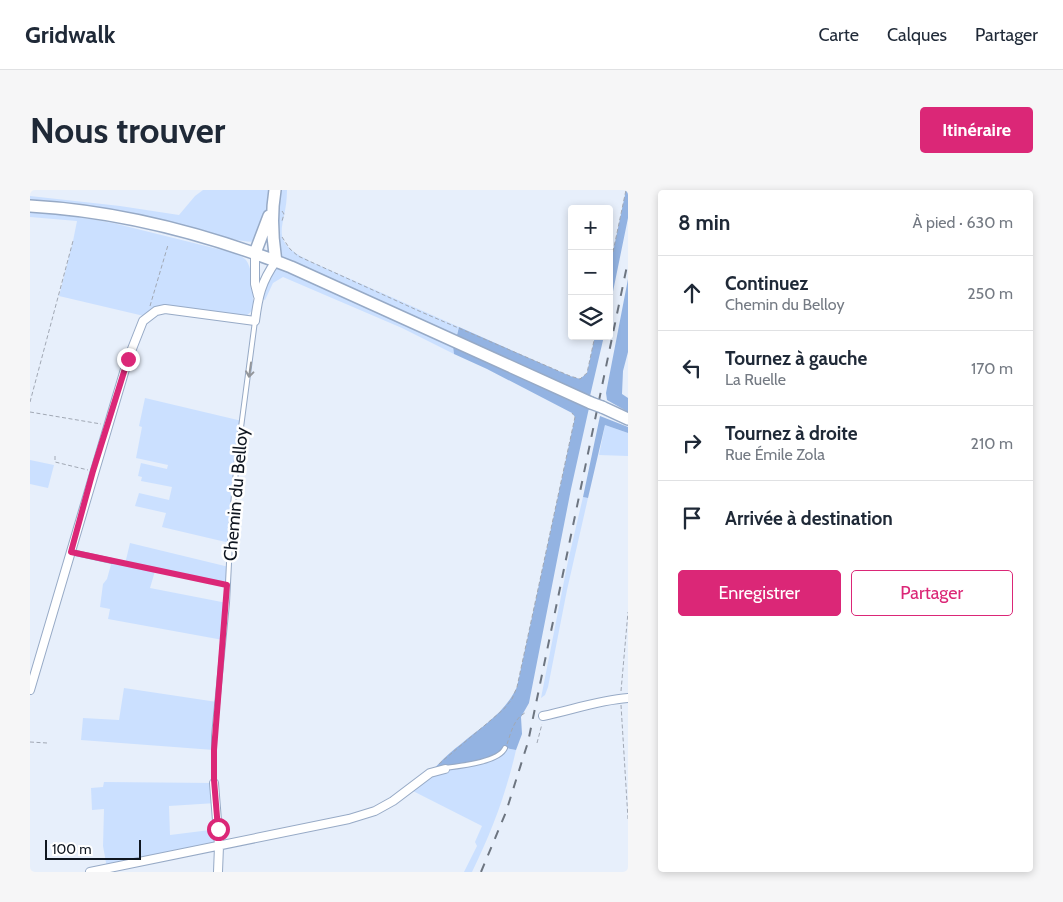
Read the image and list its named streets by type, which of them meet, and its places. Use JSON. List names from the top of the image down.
{
  "streets": {
    "street": ["Chemin du Belloy"]
  },
  "one_way": ["Chemin du Belloy"],
  "scale_bar": "100 m",
  "page": {
    "header": "Gridwalk",
    "nav": ["Carte", "Calques", "Partager"],
    "buttons": [
      "Itinéraire",
      ["Enregistrer", "Partager"]
    ],
    "title": "Nous trouver",
    "heading": ["8 min", "À pied · 630 m"],
    "map_buttons": ["+", "−"],
    "list": [
      ["Continuez", "Chemin du Belloy", "250 m"],
      ["Tournez à gauche", "La Ruelle", "170 m"],
      ["Tournez à droite", "Rue Émile Zola", "210 m"],
      "Arrivée à destination"
    ],
    "scale": "100 m"
  }
}
